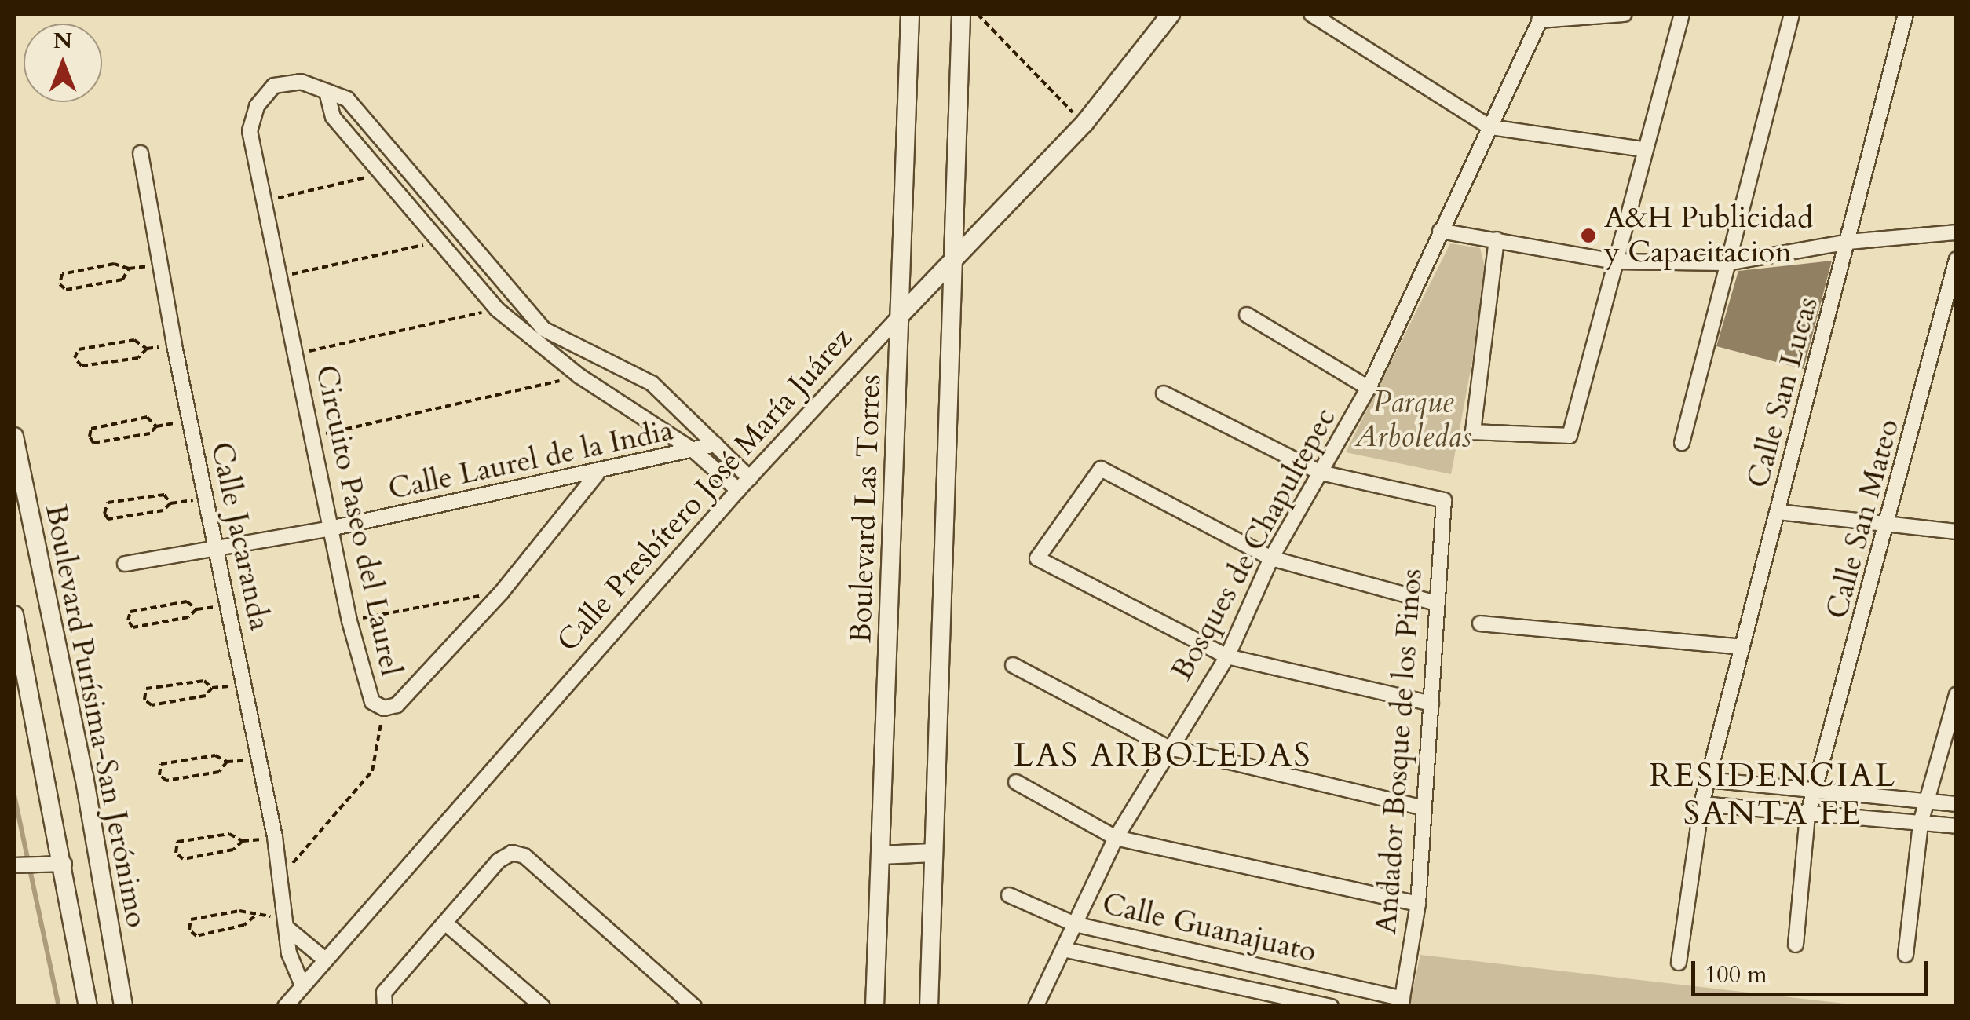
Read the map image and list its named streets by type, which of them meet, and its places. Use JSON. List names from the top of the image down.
{
  "streets": {
    "street": [
      "Calle San Lucas",
      "Calle Laurel de la India",
      "Calle Presbítero José María Juárez",
      "Boulevard Las Torres",
      "Calle San Mateo",
      "Circuito Paseo del Laurel",
      "Calle Jacaranda",
      "Bosques de Chapultepec",
      "Boulevard Purísima-San Jerónimo",
      "Andador Bosque de los Pinos",
      "Calle Guanajuato"
    ]
  },
  "crossings": [
    ["Calle Laurel de la India", "Circuito Paseo del Laurel"],
    ["Calle Laurel de la India", "Calle Jacaranda"],
    ["Calle Presbítero José María Juárez", "Boulevard Las Torres"],
    ["Calle Presbítero José María Juárez", "Circuito Paseo del Laurel"],
    ["Calle Presbítero José María Juárez", "Calle Jacaranda"],
    ["Bosques de Chapultepec", "Andador Bosque de los Pinos"],
    ["Bosques de Chapultepec", "Calle Guanajuato"],
    ["Andador Bosque de los Pinos", "Calle Guanajuato"]
  ],
  "districts": ["LAS ARBOLEDAS", "RESIDENCIAL SANTA FE"],
  "parks": ["Parque Arboledas"],
  "places": ["A&H Publicidad y Capacitacion"],
  "scale_bar": "100 m",
  "north": "top"
}
